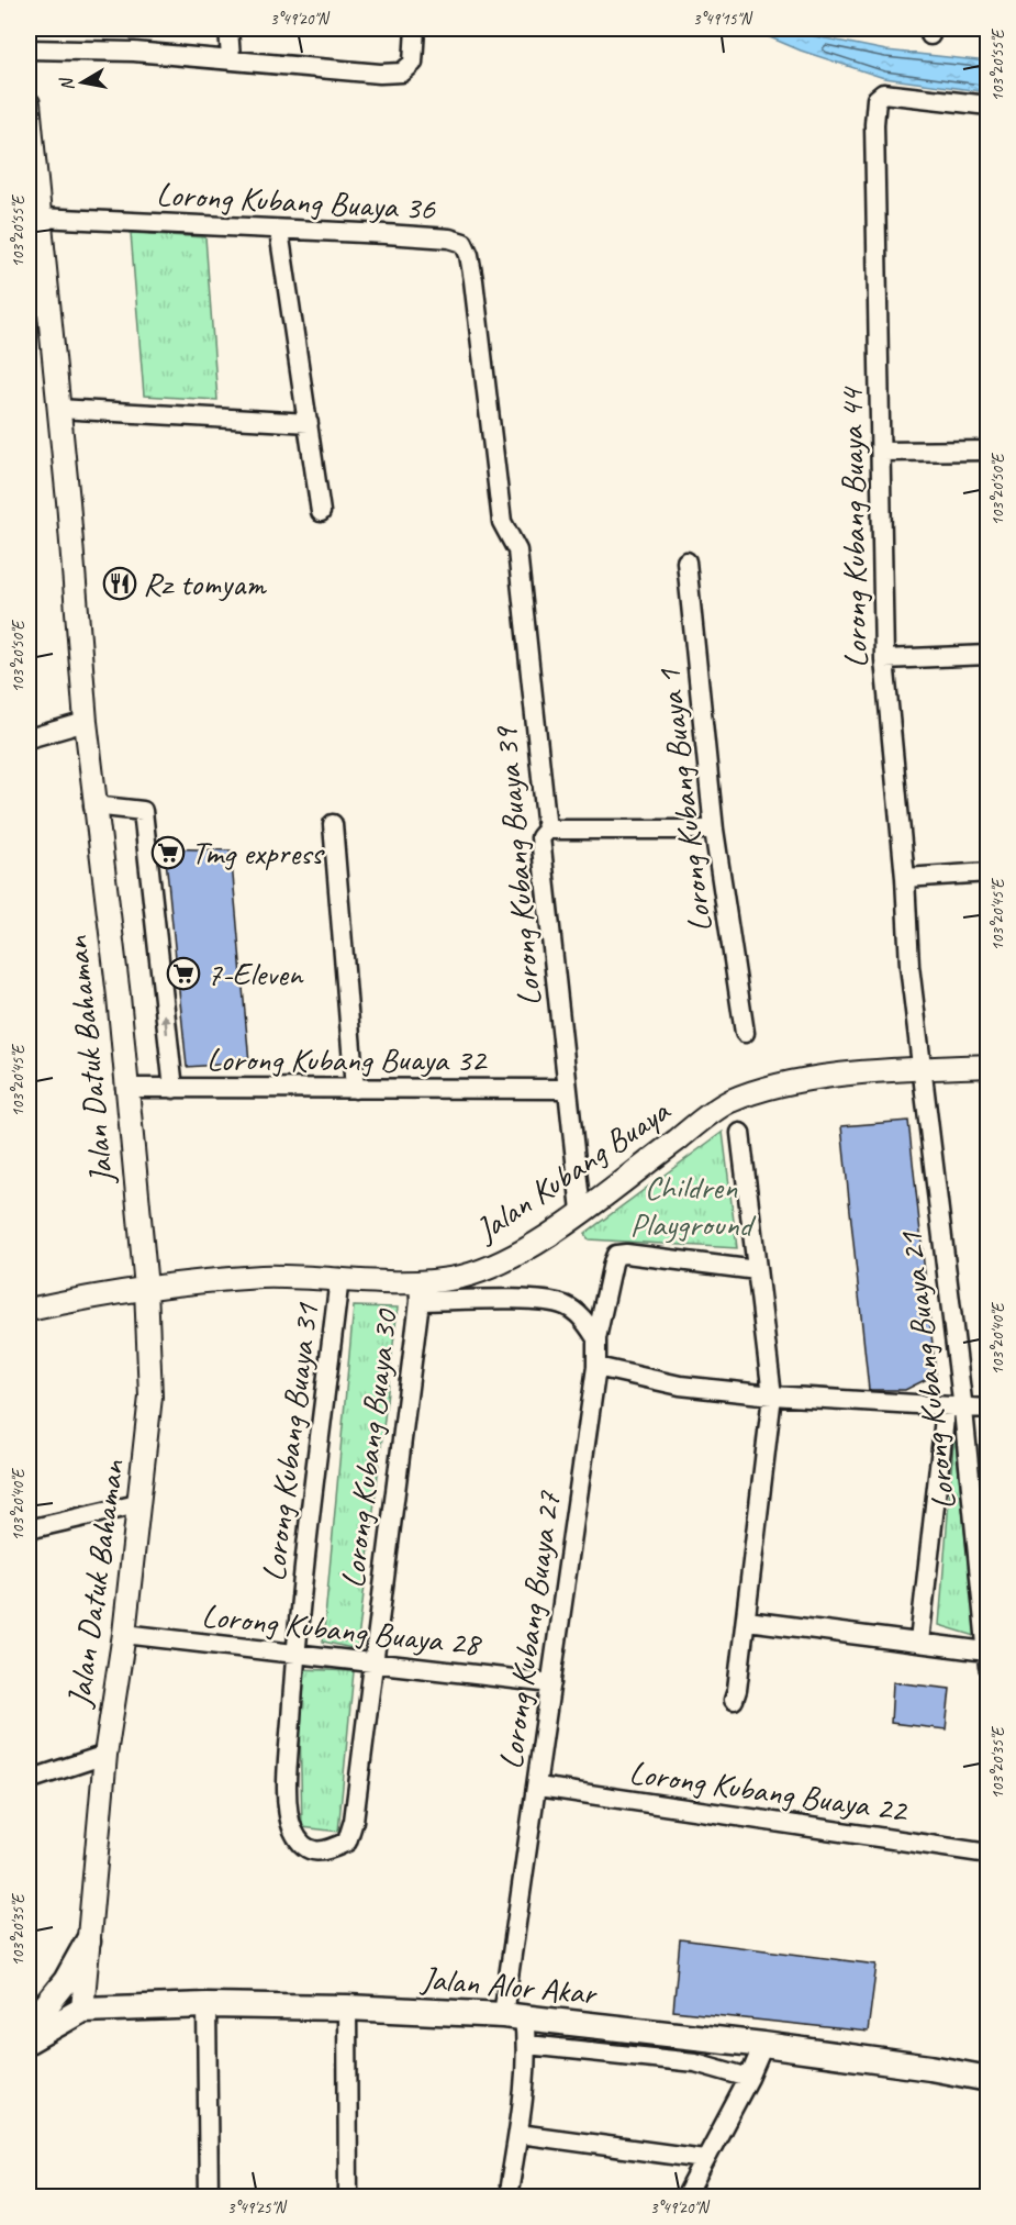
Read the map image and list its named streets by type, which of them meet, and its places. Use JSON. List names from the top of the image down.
{
  "streets": {
    "main road": ["Jalan Alor Akar"],
    "street": [
      "Lorong Kubang Buaya 36",
      "Lorong Kubang Buaya 44",
      "Lorong Kubang Buaya 1",
      "Lorong Kubang Buaya 39",
      "Lorong Kubang Buaya 32",
      "Jalan Datuk Bahaman",
      "Jalan Kubang Buaya",
      "Lorong Kubang Buaya 21",
      "Lorong Kubang Buaya 31",
      "Lorong Kubang Buaya 30",
      "Lorong Kubang Buaya 28",
      "Lorong Kubang Buaya 27",
      "Lorong Kubang Buaya 22"
    ]
  },
  "crossings": [
    ["Lorong Kubang Buaya 36", "Lorong Kubang Buaya 39"],
    ["Lorong Kubang Buaya 36", "Jalan Datuk Bahaman"],
    ["Lorong Kubang Buaya 44", "Jalan Kubang Buaya"],
    ["Lorong Kubang Buaya 44", "Lorong Kubang Buaya 21"],
    ["Lorong Kubang Buaya 39", "Lorong Kubang Buaya 32"],
    ["Lorong Kubang Buaya 39", "Jalan Kubang Buaya"],
    ["Lorong Kubang Buaya 32", "Jalan Datuk Bahaman"],
    ["Jalan Datuk Bahaman", "Jalan Kubang Buaya"],
    ["Jalan Datuk Bahaman", "Lorong Kubang Buaya 28"],
    ["Jalan Datuk Bahaman", "Jalan Alor Akar"],
    ["Jalan Kubang Buaya", "Lorong Kubang Buaya 21"],
    ["Jalan Kubang Buaya", "Lorong Kubang Buaya 31"],
    ["Jalan Kubang Buaya", "Lorong Kubang Buaya 30"],
    ["Lorong Kubang Buaya 31", "Lorong Kubang Buaya 30"],
    ["Lorong Kubang Buaya 31", "Lorong Kubang Buaya 28"],
    ["Lorong Kubang Buaya 30", "Lorong Kubang Buaya 28"],
    ["Lorong Kubang Buaya 28", "Lorong Kubang Buaya 27"],
    ["Lorong Kubang Buaya 27", "Lorong Kubang Buaya 22"],
    ["Lorong Kubang Buaya 27", "Jalan Alor Akar"]
  ],
  "parks": ["Children Playground"],
  "places": {
    "restaurant": ["Rz tomyam"],
    "supermarket": ["Tmg express", "7-Eleven"]
  },
  "north": "left",
  "coordinates": [
    "3°49'20\"N",
    "3°49'15\"N",
    "103°20'55\"E",
    "103°20'50\"E",
    "103°20'45\"E",
    "103°20'40\"E",
    "103°20'35\"E",
    "3°49'25\"N"
  ]
}
